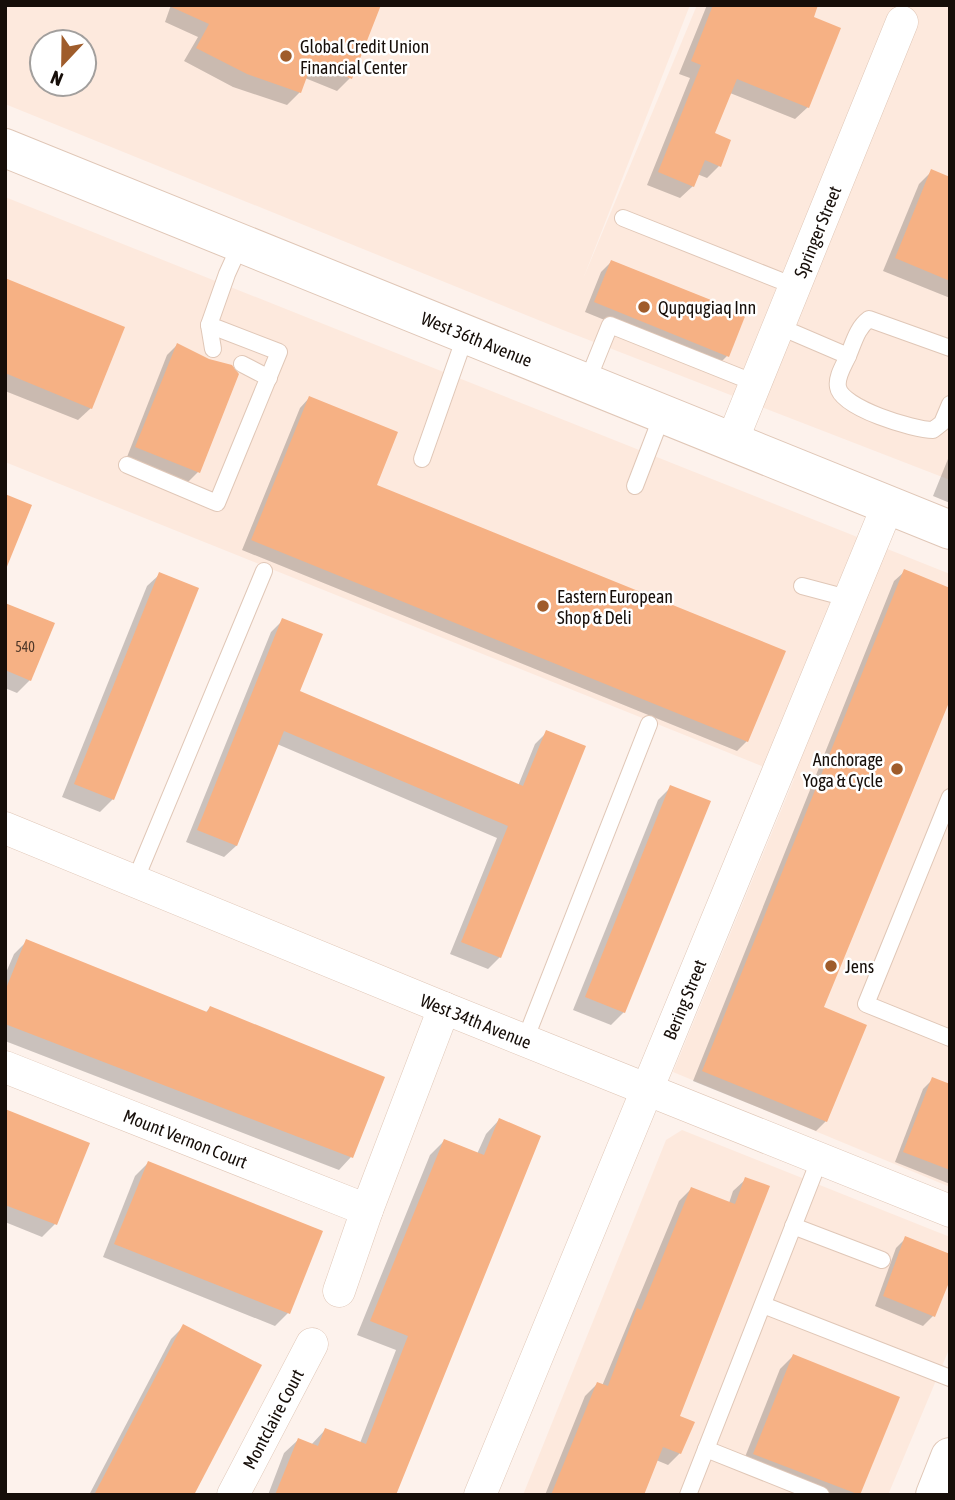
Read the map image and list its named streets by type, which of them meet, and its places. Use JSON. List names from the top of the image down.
{
  "streets": {
    "main road": ["West 36th Avenue"],
    "street": [
      "Springer Street",
      "Bering Street",
      "West 34th Avenue",
      "Mount Vernon Court",
      "Montclaire Court"
    ]
  },
  "crossings": [
    ["Springer Street", "West 36th Avenue"],
    ["West 36th Avenue", "Bering Street"],
    ["Bering Street", "West 34th Avenue"]
  ],
  "places": [
    "Global Credit Union Financial Center",
    "Qupqugiaq Inn",
    "Eastern European Shop & Deli",
    "Anchorage Yoga & Cycle",
    "Jens"
  ],
  "house_numbers": ["540"],
  "north": "bottom"
}
